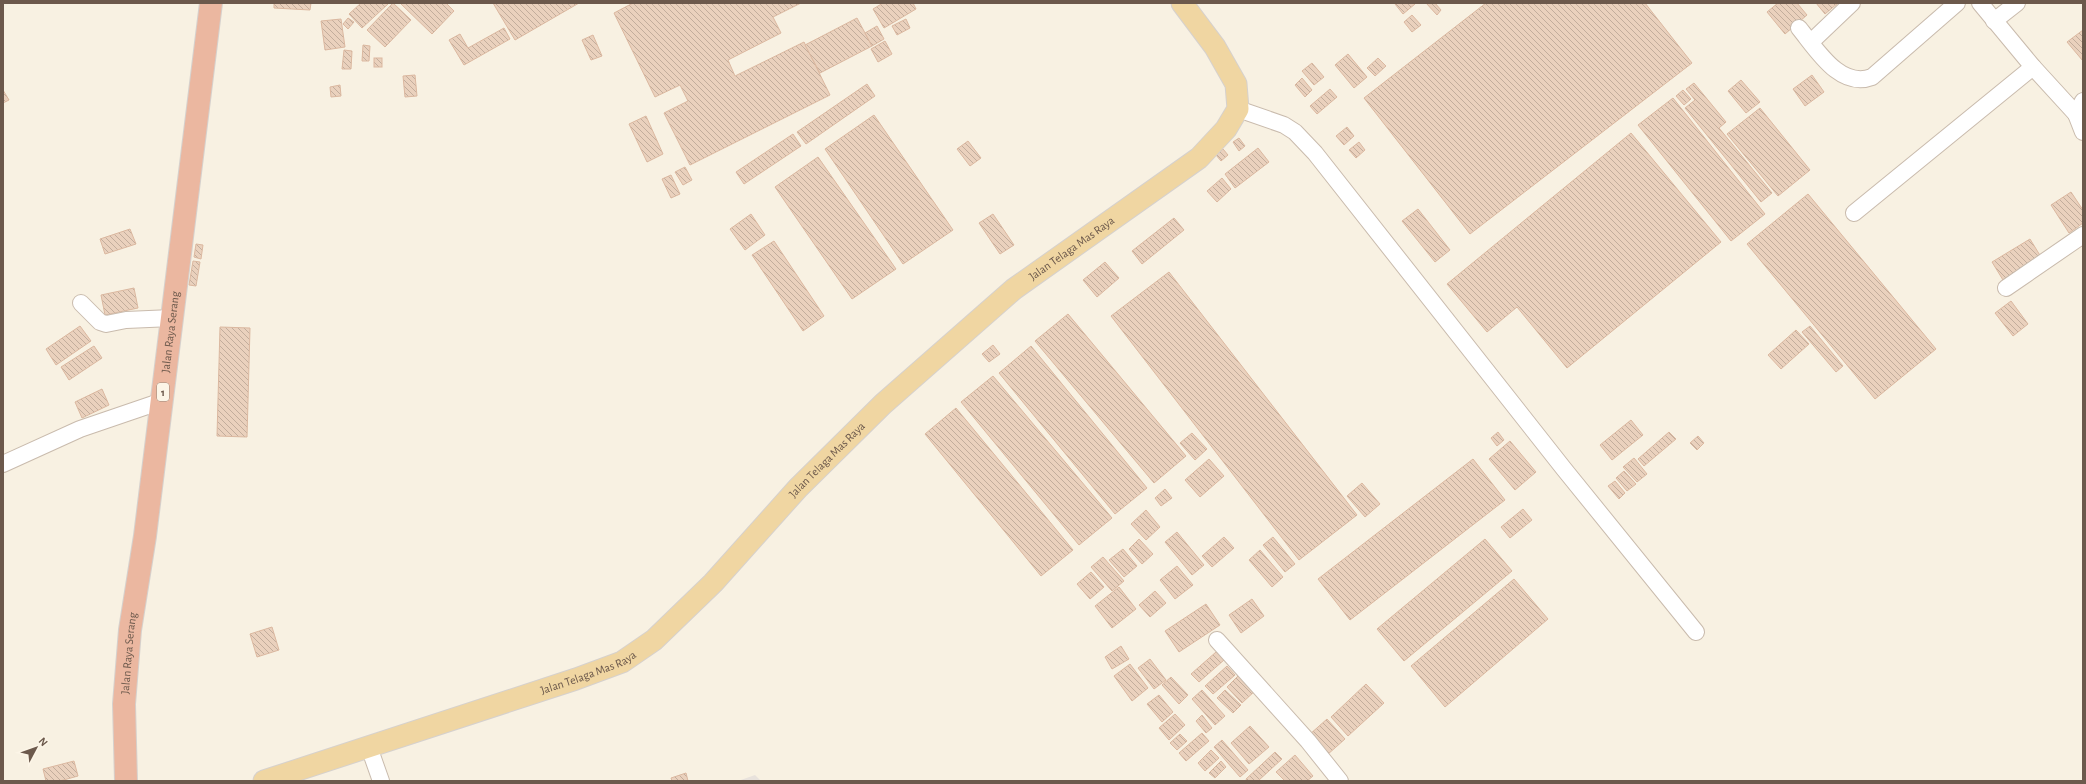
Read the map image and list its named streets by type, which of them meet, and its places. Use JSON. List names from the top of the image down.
{
  "streets": {
    "highway": ["Jalan Raya Serang", "1"],
    "main road": ["Jalan Telaga Mas Raya"]
  },
  "north": "top right"
}
